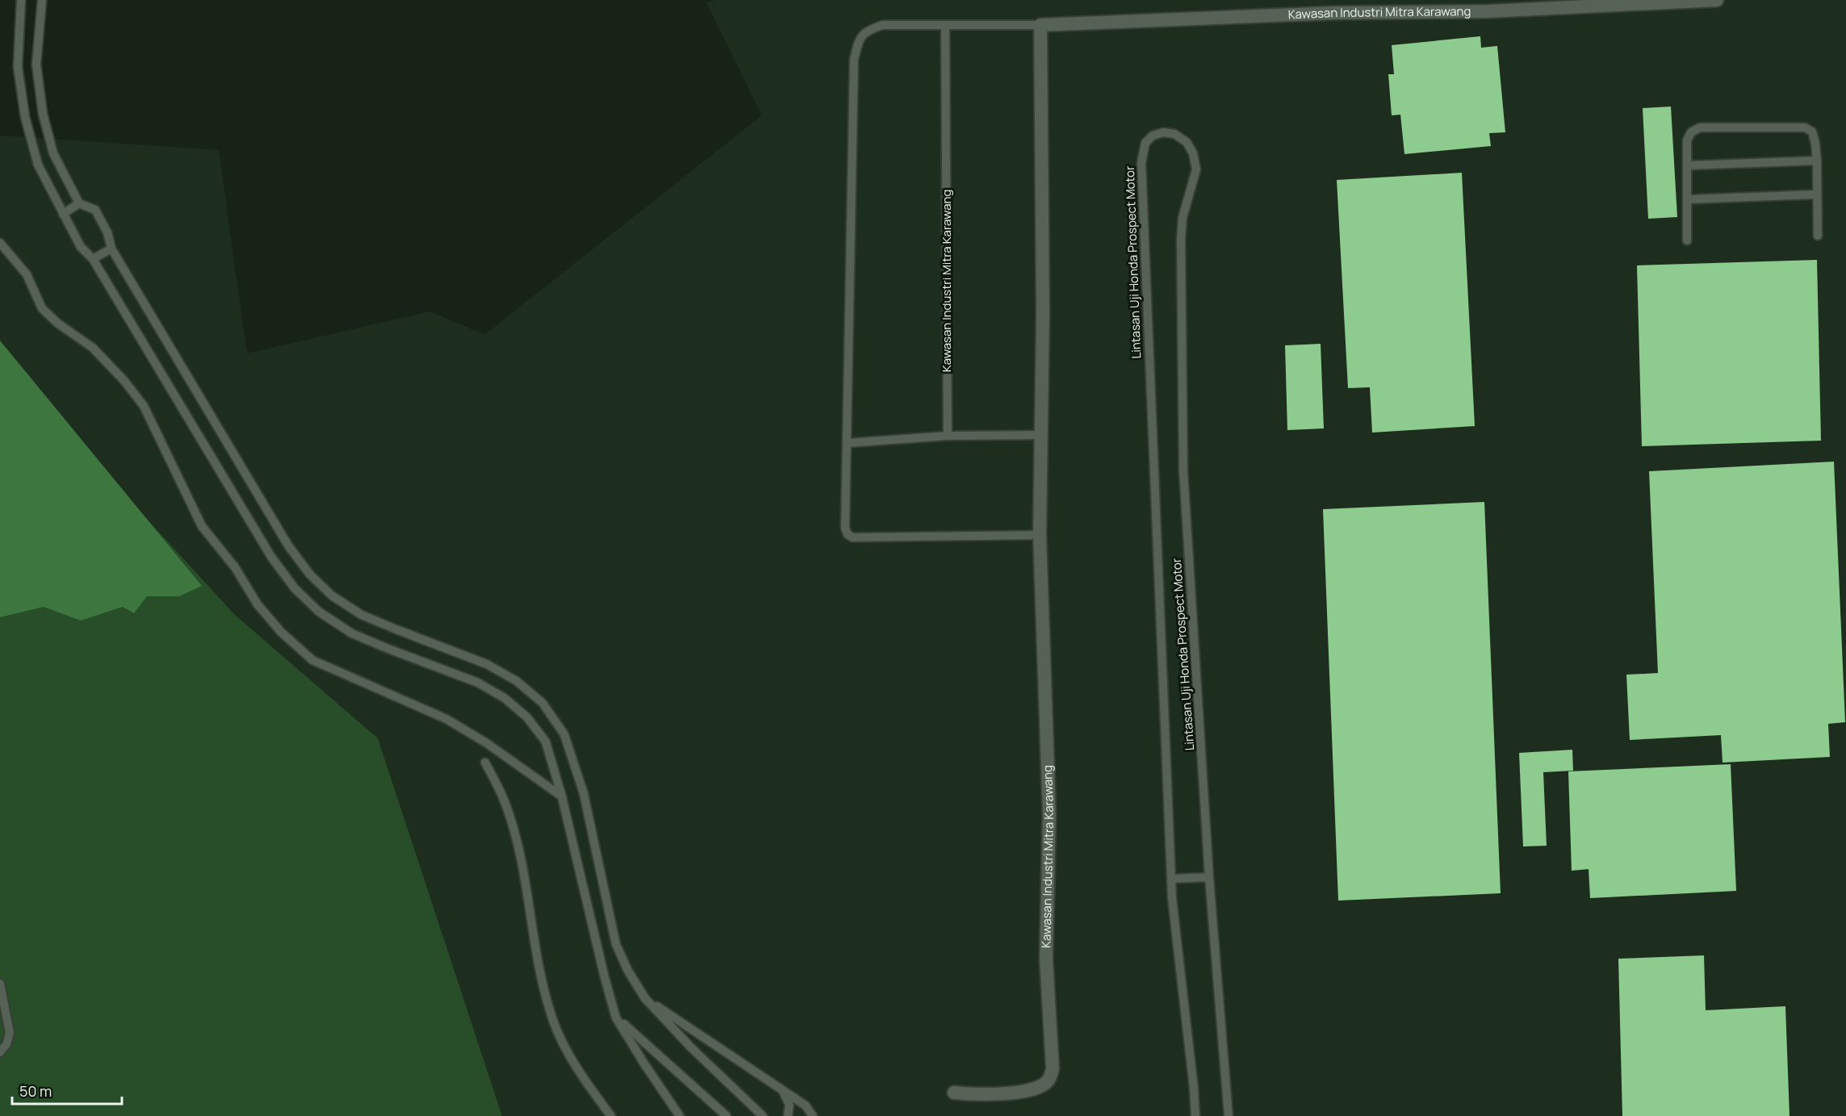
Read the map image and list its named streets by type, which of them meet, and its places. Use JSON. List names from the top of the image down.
{
  "streets": {
    "street": ["Kawasan Industri Mitra Karawang"],
    "lane": ["Lintasan Uji Honda Prospect Motor"]
  },
  "scale_bar": "50 m"
}
